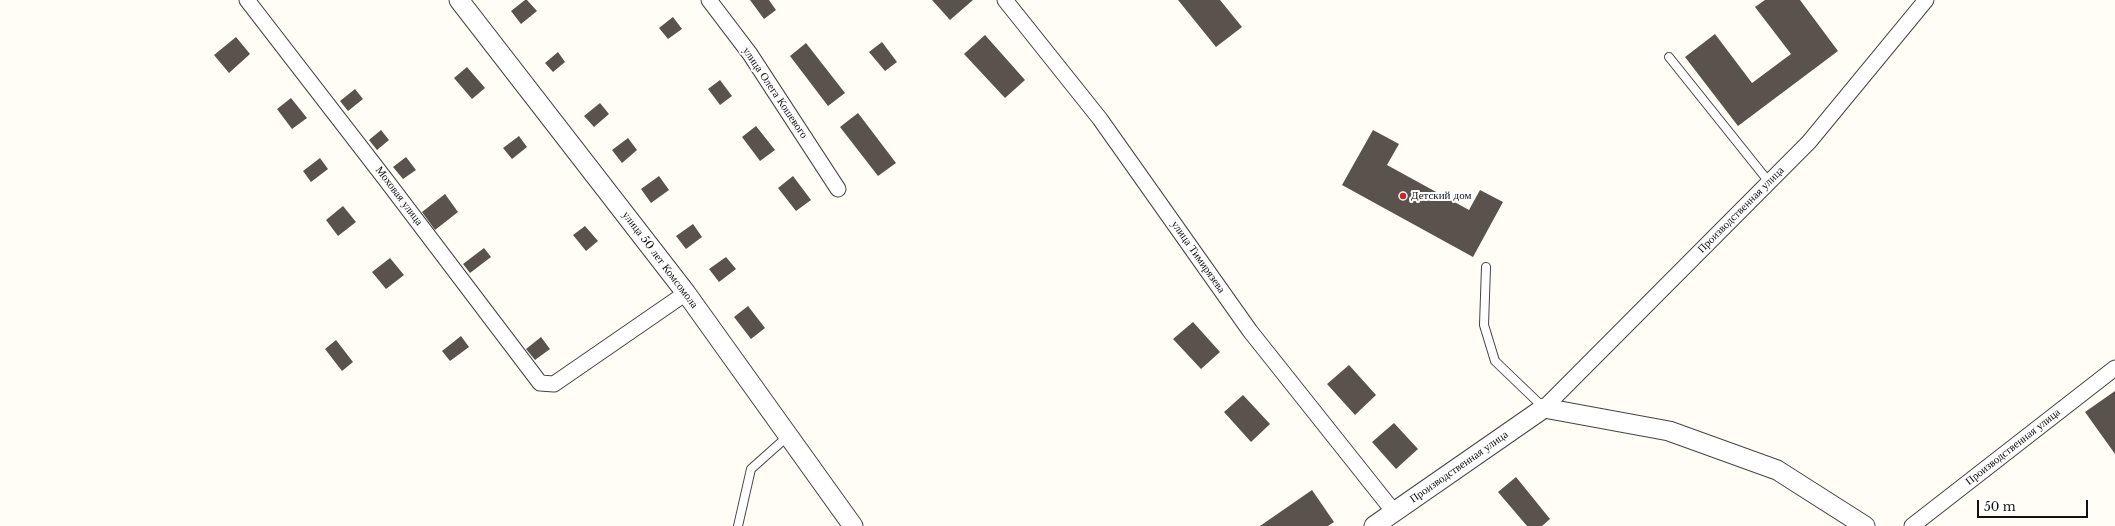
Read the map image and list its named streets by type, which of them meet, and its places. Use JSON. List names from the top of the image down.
{
  "streets": {
    "street": [
      "улица Олега Кошевого",
      "Моховая улица",
      "Производственная улица",
      "улица Тимирязева",
      "улица 50 лет Комсомола"
    ]
  },
  "crossings": [
    ["Моховая улица", "улица 50 лет Комсомола"],
    ["Производственная улица", "улица Тимирязева"]
  ],
  "places": ["Детский дом"],
  "scale_bar": "50 m"
}
